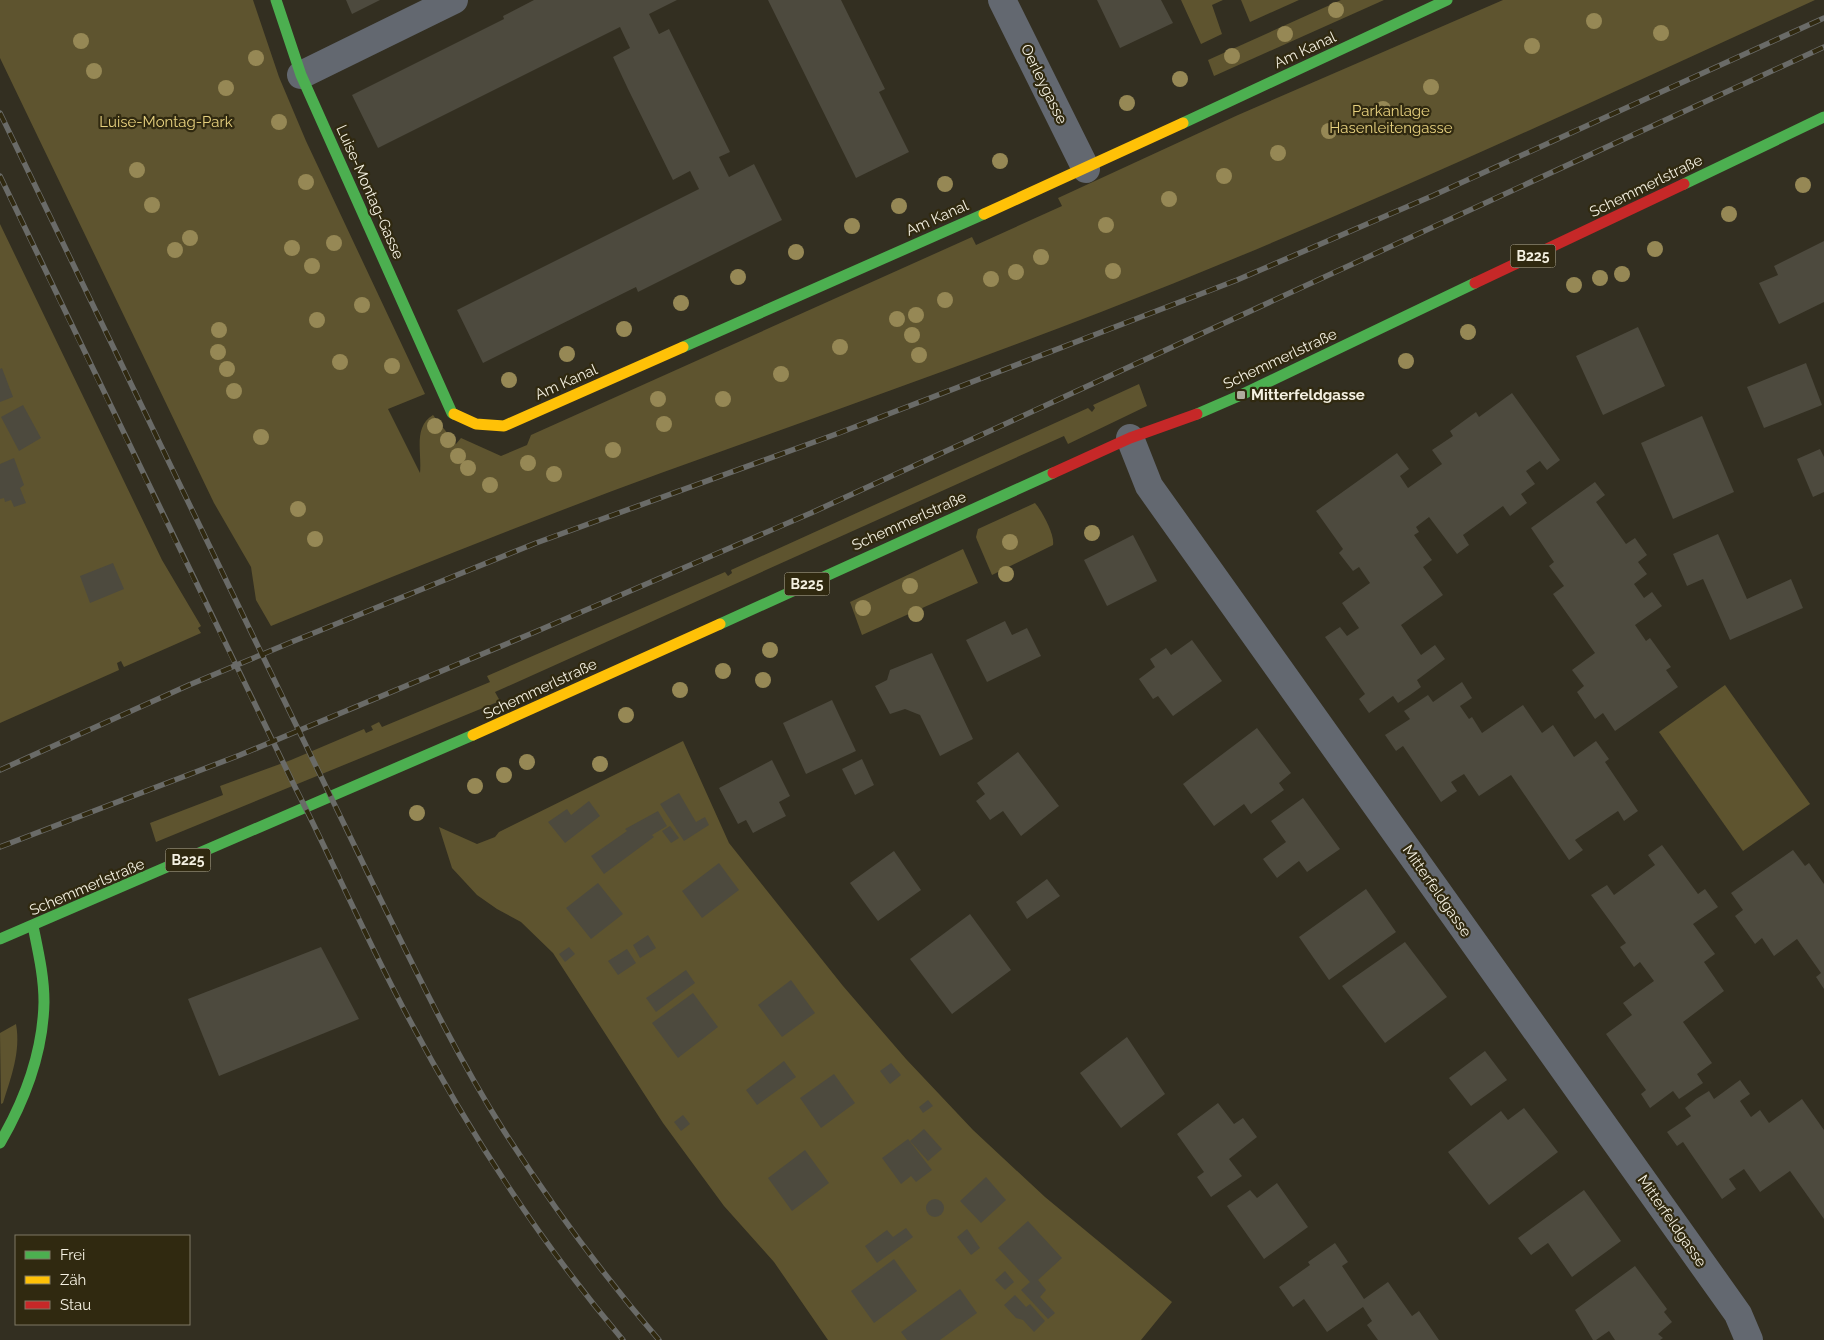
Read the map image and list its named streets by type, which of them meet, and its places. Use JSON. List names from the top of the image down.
{
  "streets": {
    "main road": [
      "Am Kanal",
      "Schemmerlstraße",
      "Luise-Montag-Gasse",
      "B225"
    ],
    "street": ["Oerleygasse", "Mitterfeldgasse"]
  },
  "crossings": [
    ["Am Kanal", "Oerleygasse"],
    ["Am Kanal", "Luise-Montag-Gasse"],
    ["Schemmerlstraße", "Mitterfeldgasse"]
  ],
  "parks": ["Parkanlage Hasenleitengasse", "Luise-Montag-Park"],
  "places": {
    "transit": ["Mitterfeldgasse"]
  },
  "legend": ["Frei", "Zäh", "Stau"]
}
